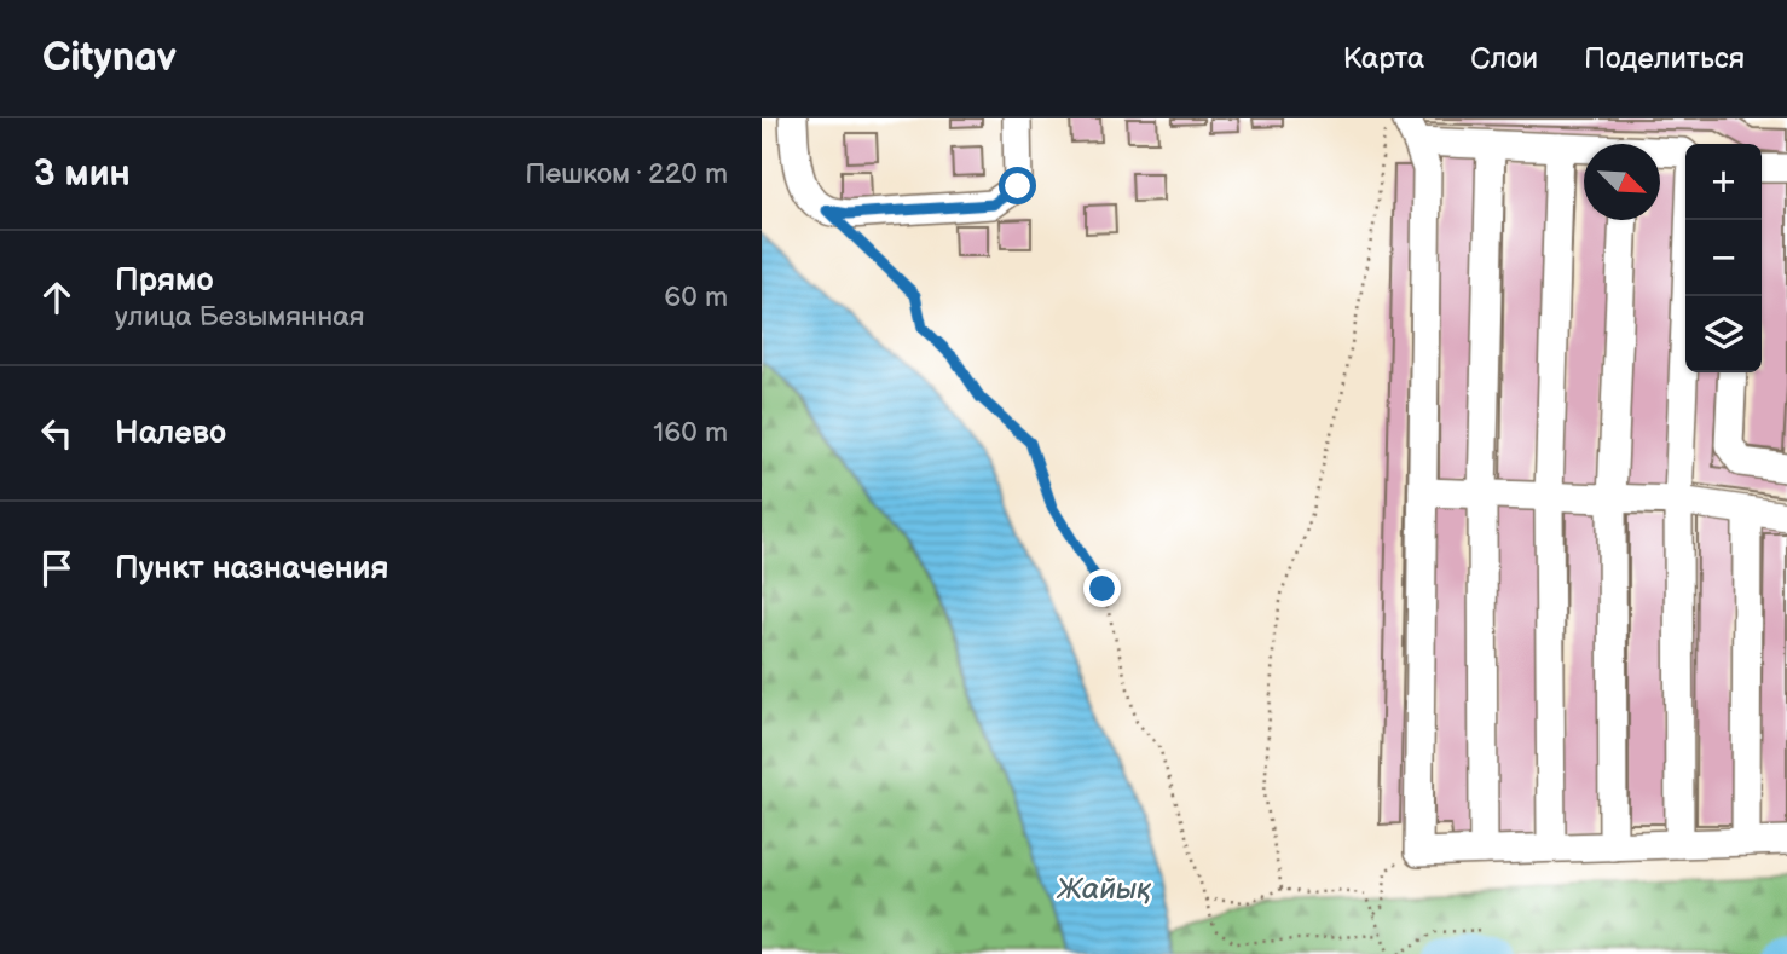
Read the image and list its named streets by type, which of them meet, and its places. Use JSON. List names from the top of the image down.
{
  "water": ["Жайық"],
  "north": "bottom right",
  "page": {
    "header": "Citynav",
    "nav": ["Карта", "Слои", "Поделиться"],
    "heading": ["3 мин", "Пешком · 220 m"],
    "map_buttons": ["+", "−"],
    "list": [
      ["Прямо", "улица Безымянная", "60 m"],
      ["Налево", "160 m"],
      "Пункт назначения"
    ]
  }
}
